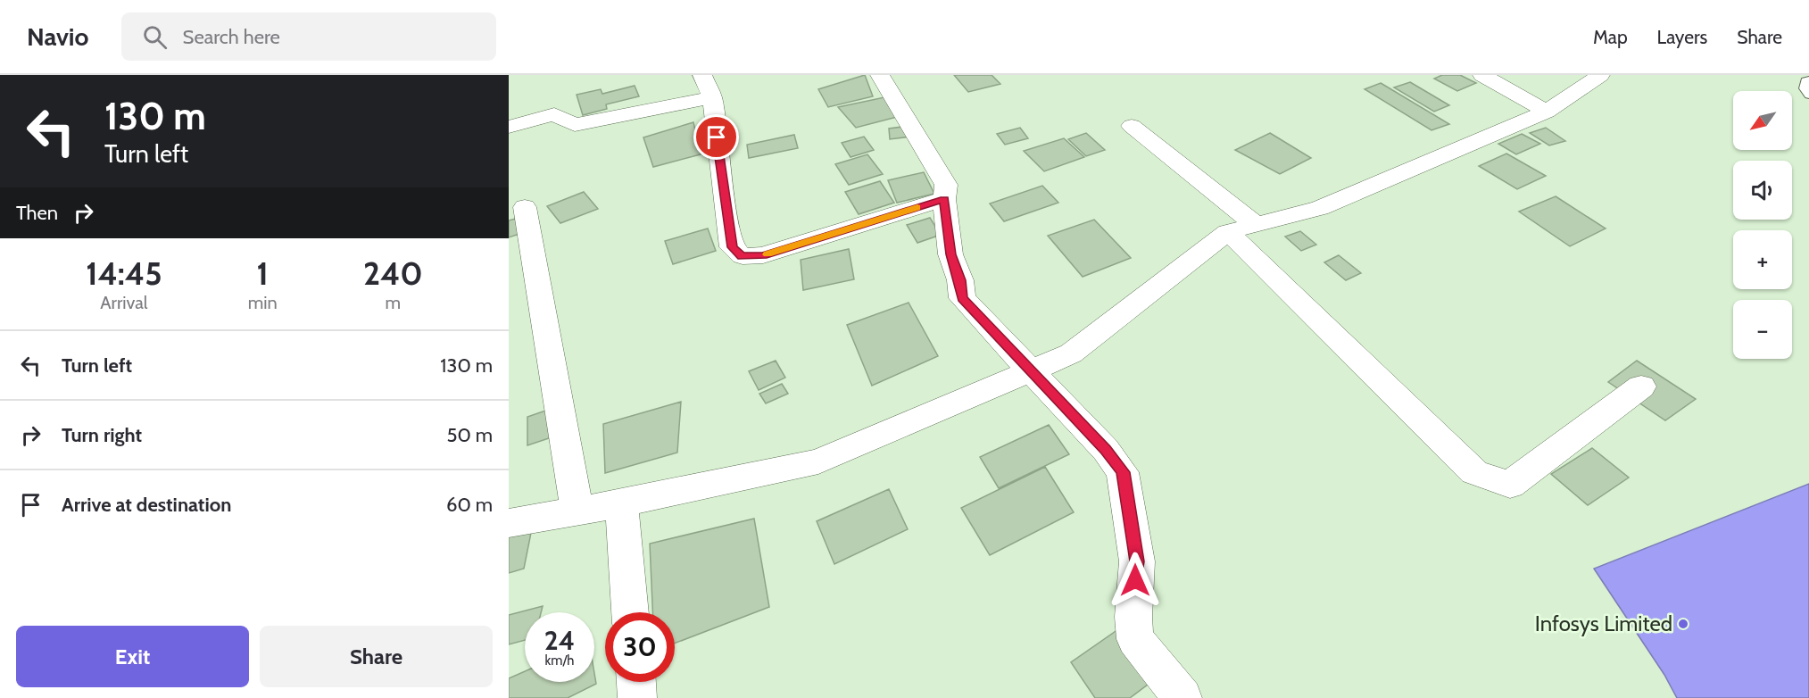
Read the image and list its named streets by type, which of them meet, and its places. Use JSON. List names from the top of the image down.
{
  "places": ["Infosys Limited"],
  "north": "bottom left",
  "page": {
    "header": "Navio",
    "search": "Search here",
    "nav": ["Map", "Layers", "Share"],
    "turn": ["130 m", "Turn left"],
    "map_buttons": ["+", "−"],
    "then": "Then",
    "eta": [
      "14:45",
      "Arrival",
      "1",
      "min",
      "240",
      "m"
    ],
    "list": [
      {
        "name": "Turn left",
        "value": "130 m"
      },
      {
        "name": "Turn right",
        "value": "50 m"
      },
      {
        "name": "Arrive at destination",
        "value": "60 m"
      }
    ],
    "speed": "24 km/h",
    "limit": "30",
    "buttons": ["Exit", "Share"]
  }
}
